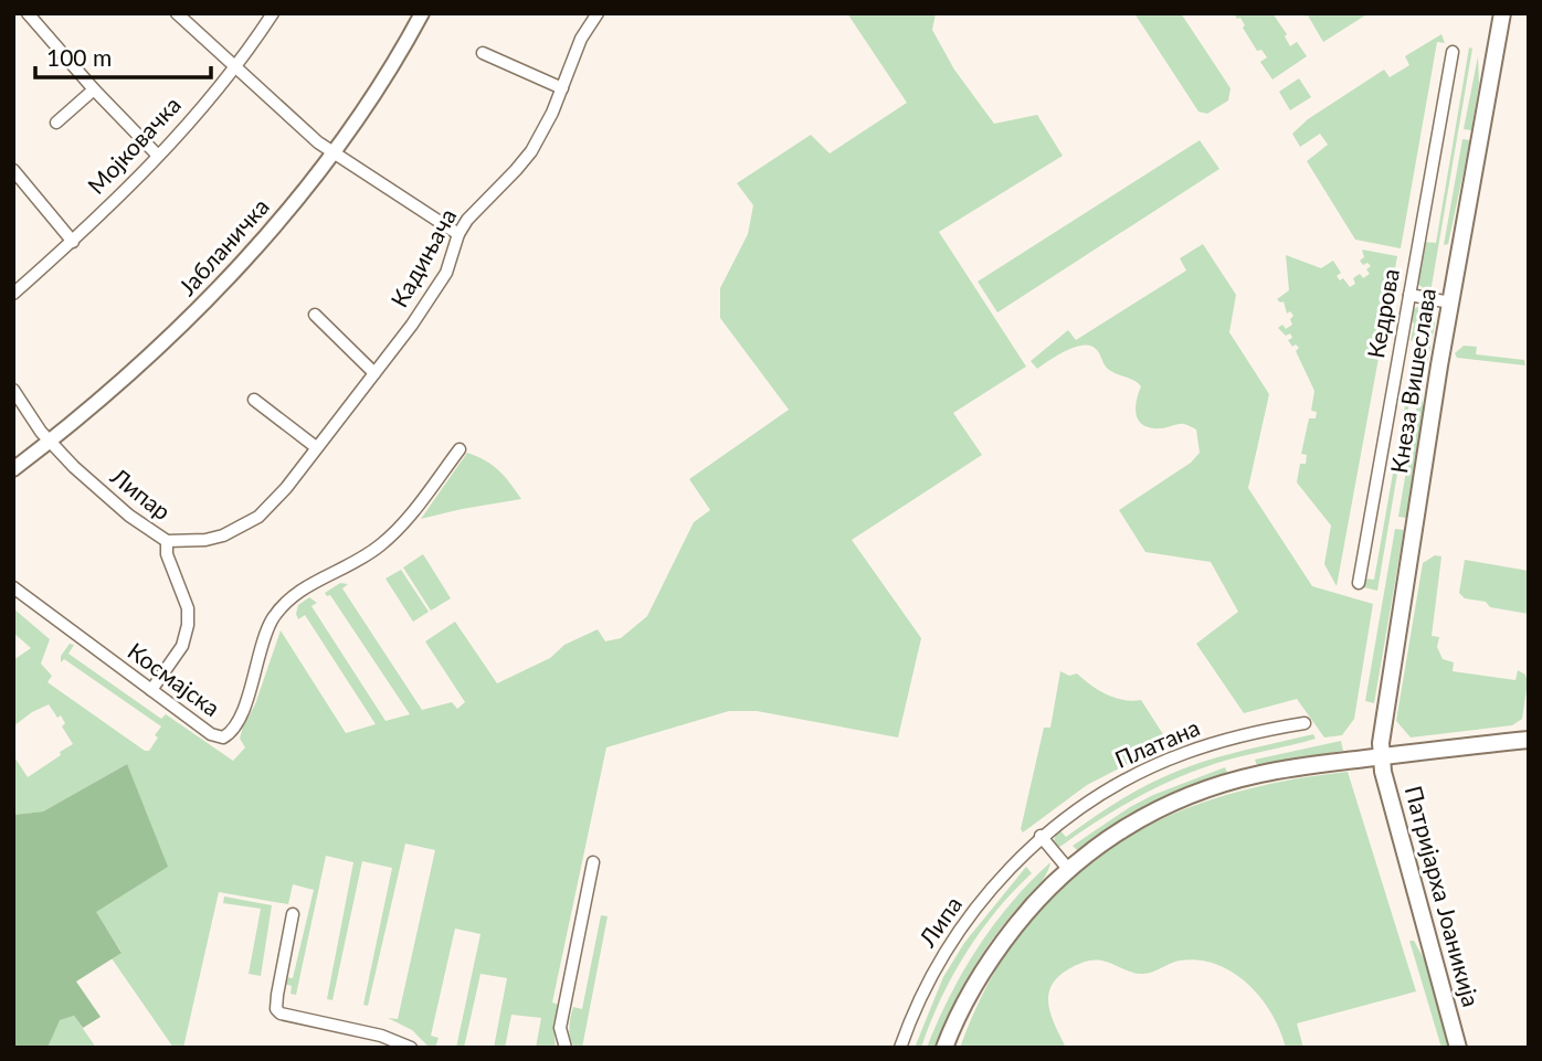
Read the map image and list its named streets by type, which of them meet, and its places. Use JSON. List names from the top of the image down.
{
  "streets": {
    "main road": ["Кнеза Вишеслава", "Патријарха Јоаникија"],
    "street": [
      "Мојковачка",
      "Јабланичка",
      "Кадињача",
      "Кедрова",
      "Липар",
      "Космајска",
      "Платана",
      "Липа"
    ]
  },
  "crossings": [
    ["Јабланичка", "Липар"],
    ["Кадињача", "Липар"],
    ["Кнеза Вишеслава", "Патријарха Јоаникија"],
    ["Липар", "Космајска"],
    ["Платана", "Липа"]
  ],
  "scale_bar": "100 m"
}
